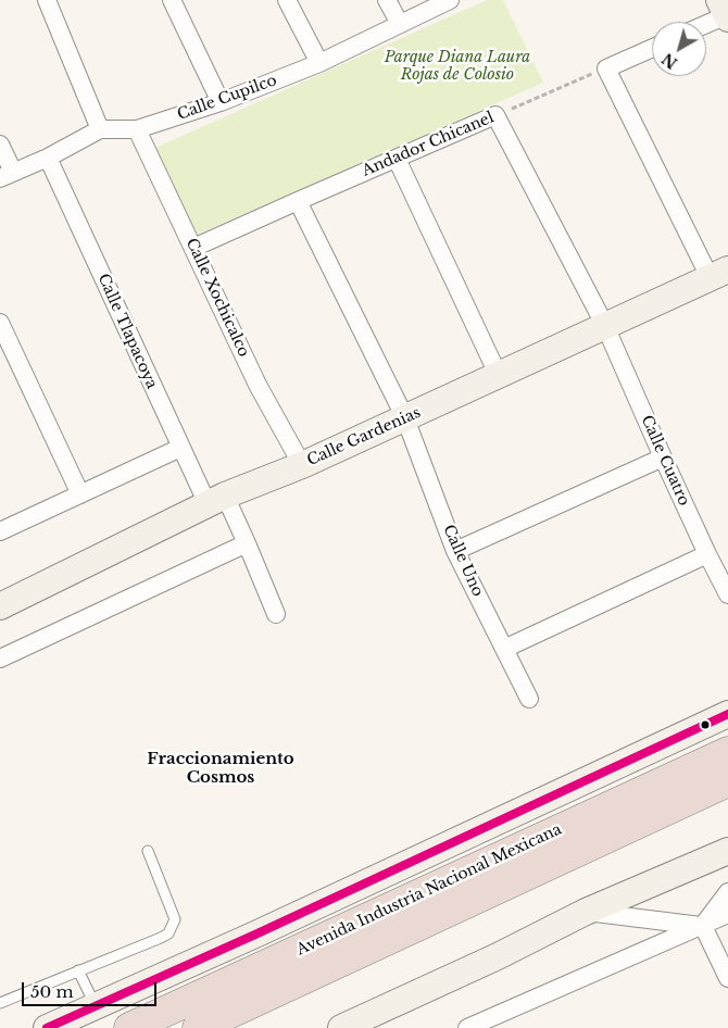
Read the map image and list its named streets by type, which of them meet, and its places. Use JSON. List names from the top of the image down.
{
  "streets": {
    "highway": ["Avenida Industria Nacional Mexicana"],
    "street": [
      "Calle Cupilco",
      "Andador Chicanel",
      "Calle Xochicalco",
      "Calle Tlapacoya",
      "Calle Gardenias",
      "Calle Cuatro",
      "Calle Uno"
    ]
  },
  "crossings": [
    ["Calle Cupilco", "Calle Xochicalco"],
    ["Calle Cupilco", "Calle Tlapacoya"],
    ["Andador Chicanel", "Calle Xochicalco"],
    ["Andador Chicanel", "Calle Cuatro"],
    ["Andador Chicanel", "Calle Uno"],
    ["Calle Xochicalco", "Calle Gardenias"],
    ["Calle Tlapacoya", "Calle Gardenias"],
    ["Calle Gardenias", "Calle Cuatro"],
    ["Calle Gardenias", "Calle Uno"]
  ],
  "districts": ["Fraccionamiento Cosmos"],
  "parks": ["Parque Diana Laura Rojas de Colosio"],
  "scale_bar": "50 m",
  "north": "bottom left"
}
